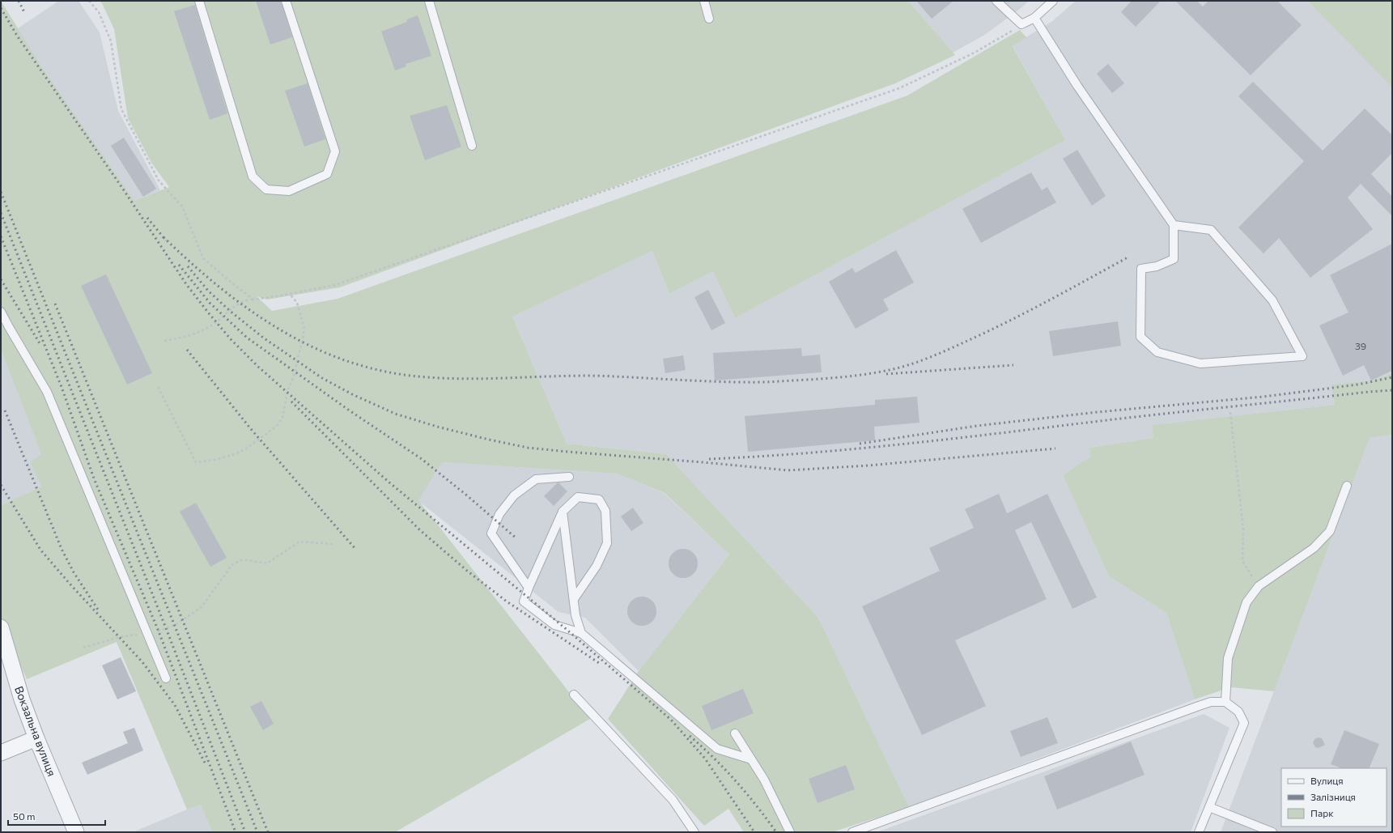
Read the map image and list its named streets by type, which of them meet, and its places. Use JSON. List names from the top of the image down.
{
  "streets": {
    "street": ["Вокзальна вулиця"]
  },
  "house_numbers": ["39"],
  "legend": ["Вулиця", "Залізниця", "Парк"],
  "scale_bar": "50 m"
}
